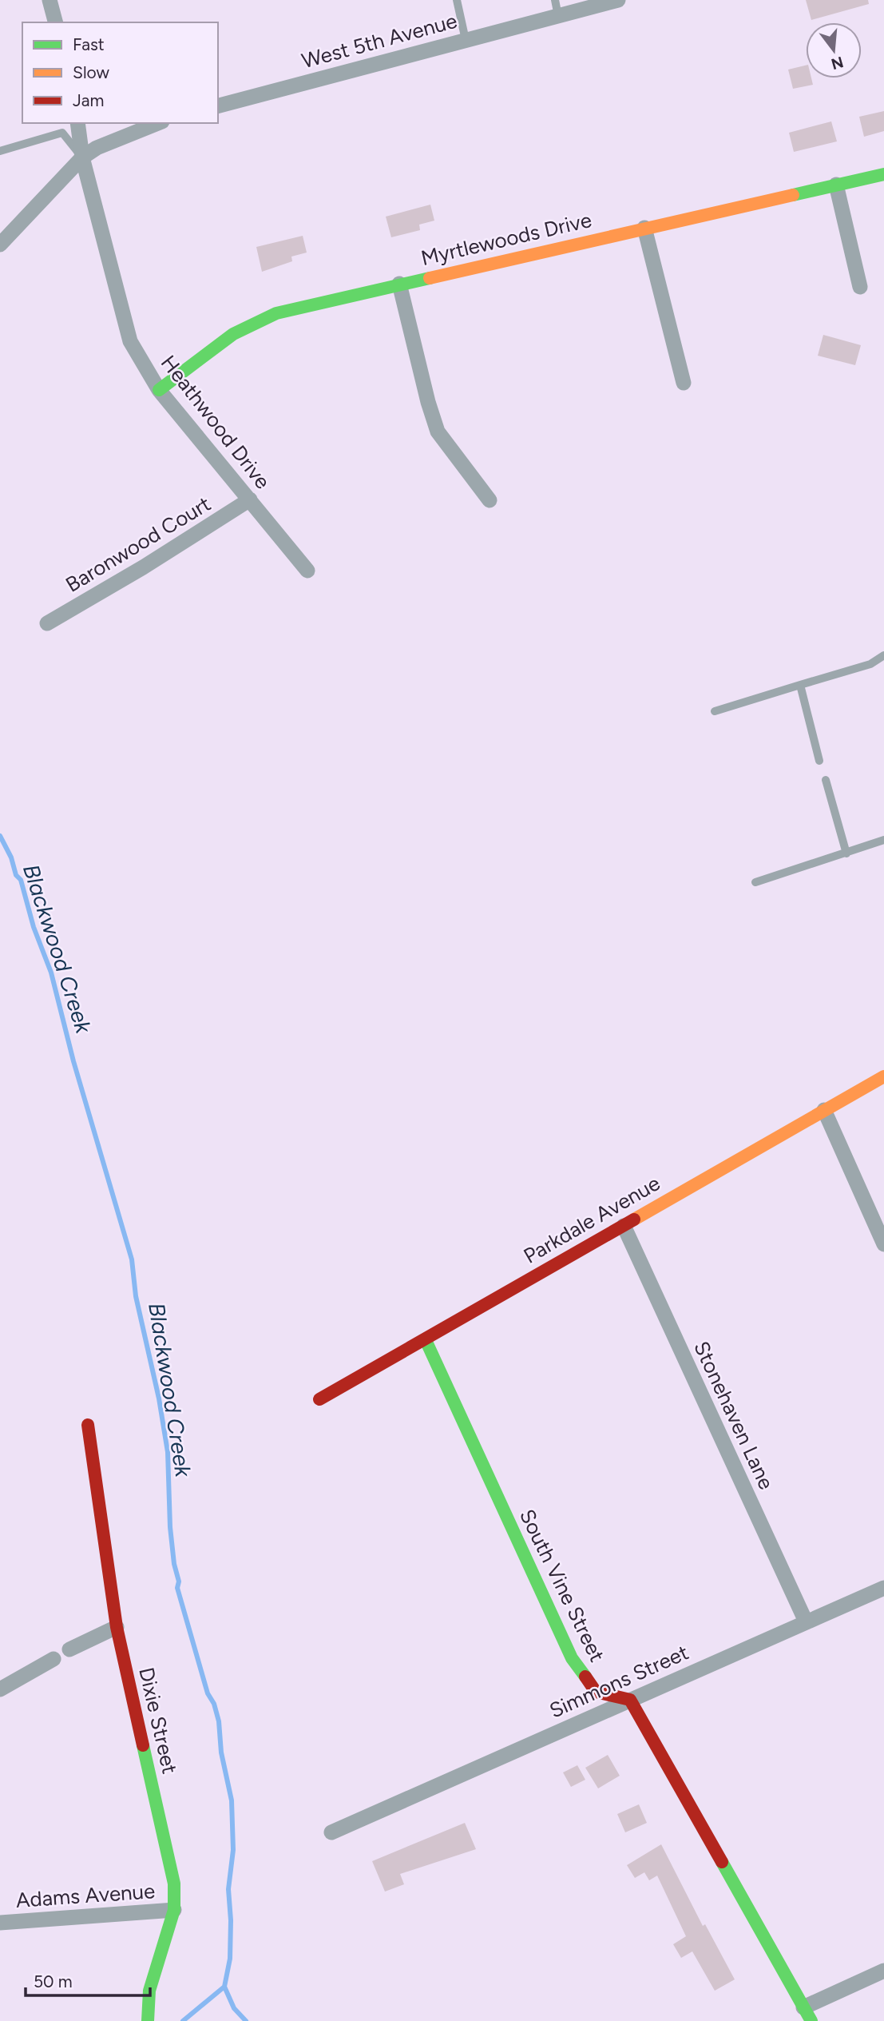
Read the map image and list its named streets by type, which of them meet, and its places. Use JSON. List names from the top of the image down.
{
  "streets": {
    "street": [
      "West 5th Avenue",
      "Myrtlewoods Drive",
      "Heathwood Drive",
      "Baronwood Court",
      "Parkdale Avenue",
      "Stonehaven Lane",
      "South Vine Street",
      "Simmons Street",
      "Dixie Street",
      "Adams Avenue"
    ]
  },
  "crossings": [
    ["Myrtlewoods Drive", "Heathwood Drive"],
    ["Heathwood Drive", "Baronwood Court"],
    ["Parkdale Avenue", "Stonehaven Lane"],
    ["Parkdale Avenue", "South Vine Street"],
    ["Stonehaven Lane", "Simmons Street"],
    ["South Vine Street", "Simmons Street"],
    ["Dixie Street", "Adams Avenue"]
  ],
  "water": ["Blackwood Creek"],
  "legend": ["Fast", "Slow", "Jam"],
  "scale_bar": "50 m",
  "north": "bottom"
}
